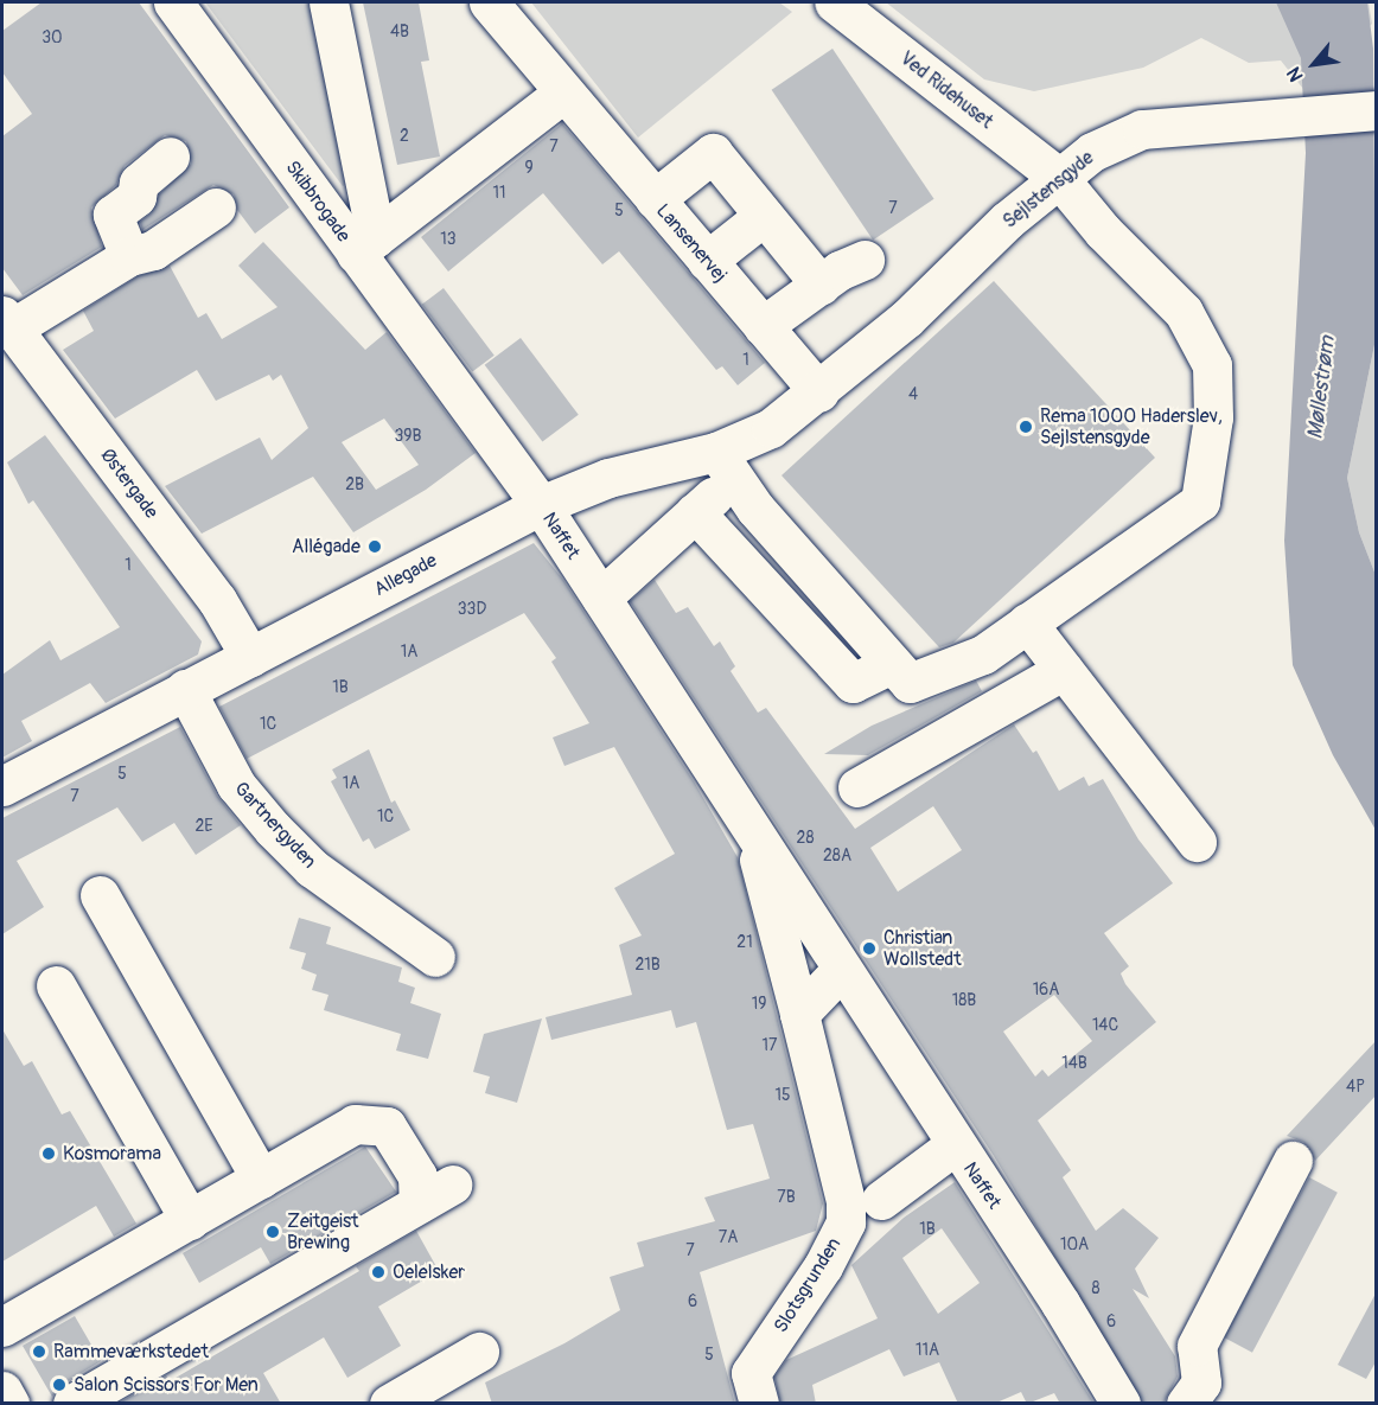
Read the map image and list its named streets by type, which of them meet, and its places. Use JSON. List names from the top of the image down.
{
  "streets": {
    "street": [
      "Ved Ridehuset",
      "Sejlstensgyde",
      "Skibbrogade",
      "Lansenervej",
      "Østergade",
      "Naffet",
      "Allegade",
      "Gartnergyden",
      "Slotsgrunden"
    ]
  },
  "crossings": [
    ["Ved Ridehuset", "Sejlstensgyde"],
    ["Sejlstensgyde", "Lansenervej"],
    ["Sejlstensgyde", "Allegade"],
    ["Skibbrogade", "Naffet"],
    ["Lansenervej", "Allegade"],
    ["Østergade", "Allegade"],
    ["Naffet", "Allegade"],
    ["Naffet", "Slotsgrunden"],
    ["Allegade", "Gartnergyden"]
  ],
  "water": ["Møllestrøm"],
  "places": [
    "Rema 1000 Haderslev, Sejlstensgyde",
    "Allégade",
    "Christian Wollstedt",
    "Kosmorama",
    "Zeitgeist Brewing",
    "Oelelsker",
    "Rammeværkstedet",
    "Salon Scissors For Men"
  ],
  "house_numbers": [
    "4B",
    "30",
    "2",
    "7",
    "9",
    "11",
    "7",
    "5",
    "13",
    "1",
    "4",
    "39B",
    "2B",
    "1",
    "33D",
    "1A",
    "1B",
    "1C",
    "5",
    "1A",
    "7",
    "1C",
    "2E",
    "28",
    "28A",
    "21",
    "21B",
    "16A",
    "18B",
    "19",
    "14C",
    "17",
    "14B",
    "4P",
    "15",
    "7B",
    "1B",
    "7A",
    "10A",
    "7",
    "8",
    "6",
    "6",
    "11A",
    "5"
  ],
  "north": "bottom left"
}
